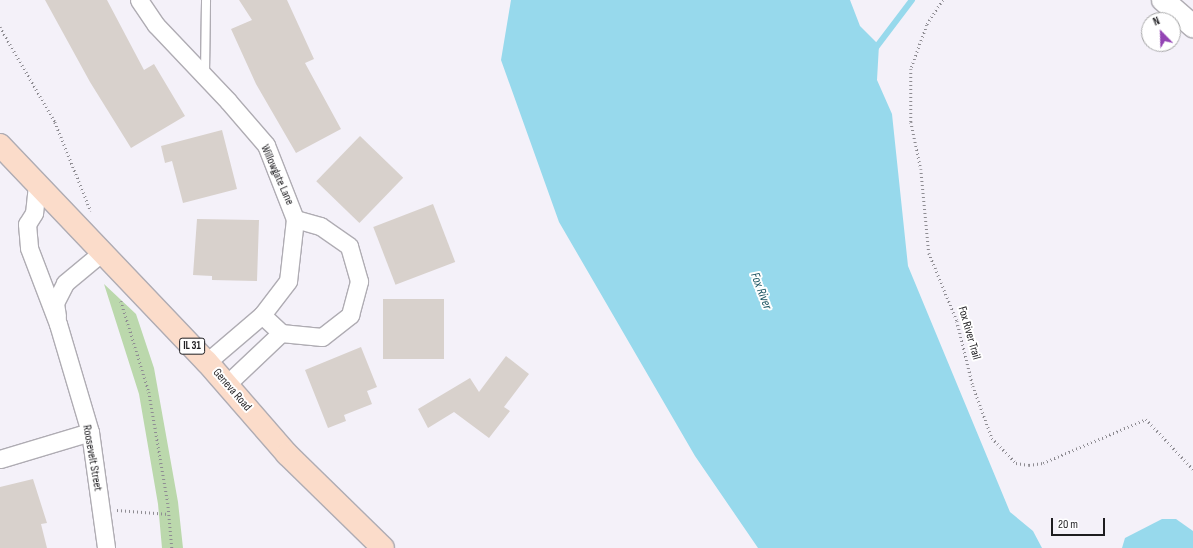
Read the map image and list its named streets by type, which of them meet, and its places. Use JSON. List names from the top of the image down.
{
  "streets": {
    "main road": ["IL 31", "Geneva Road"],
    "street": ["Willowgate Lane", "Roosevelt Street"],
    "path": ["Fox River Trail"]
  },
  "crossings": [
    ["Willowgate Lane", "Geneva Road"],
    ["Geneva Road", "Roosevelt Street"]
  ],
  "water": ["Fox River"],
  "scale_bar": "20 m",
  "north": "top left"
}
